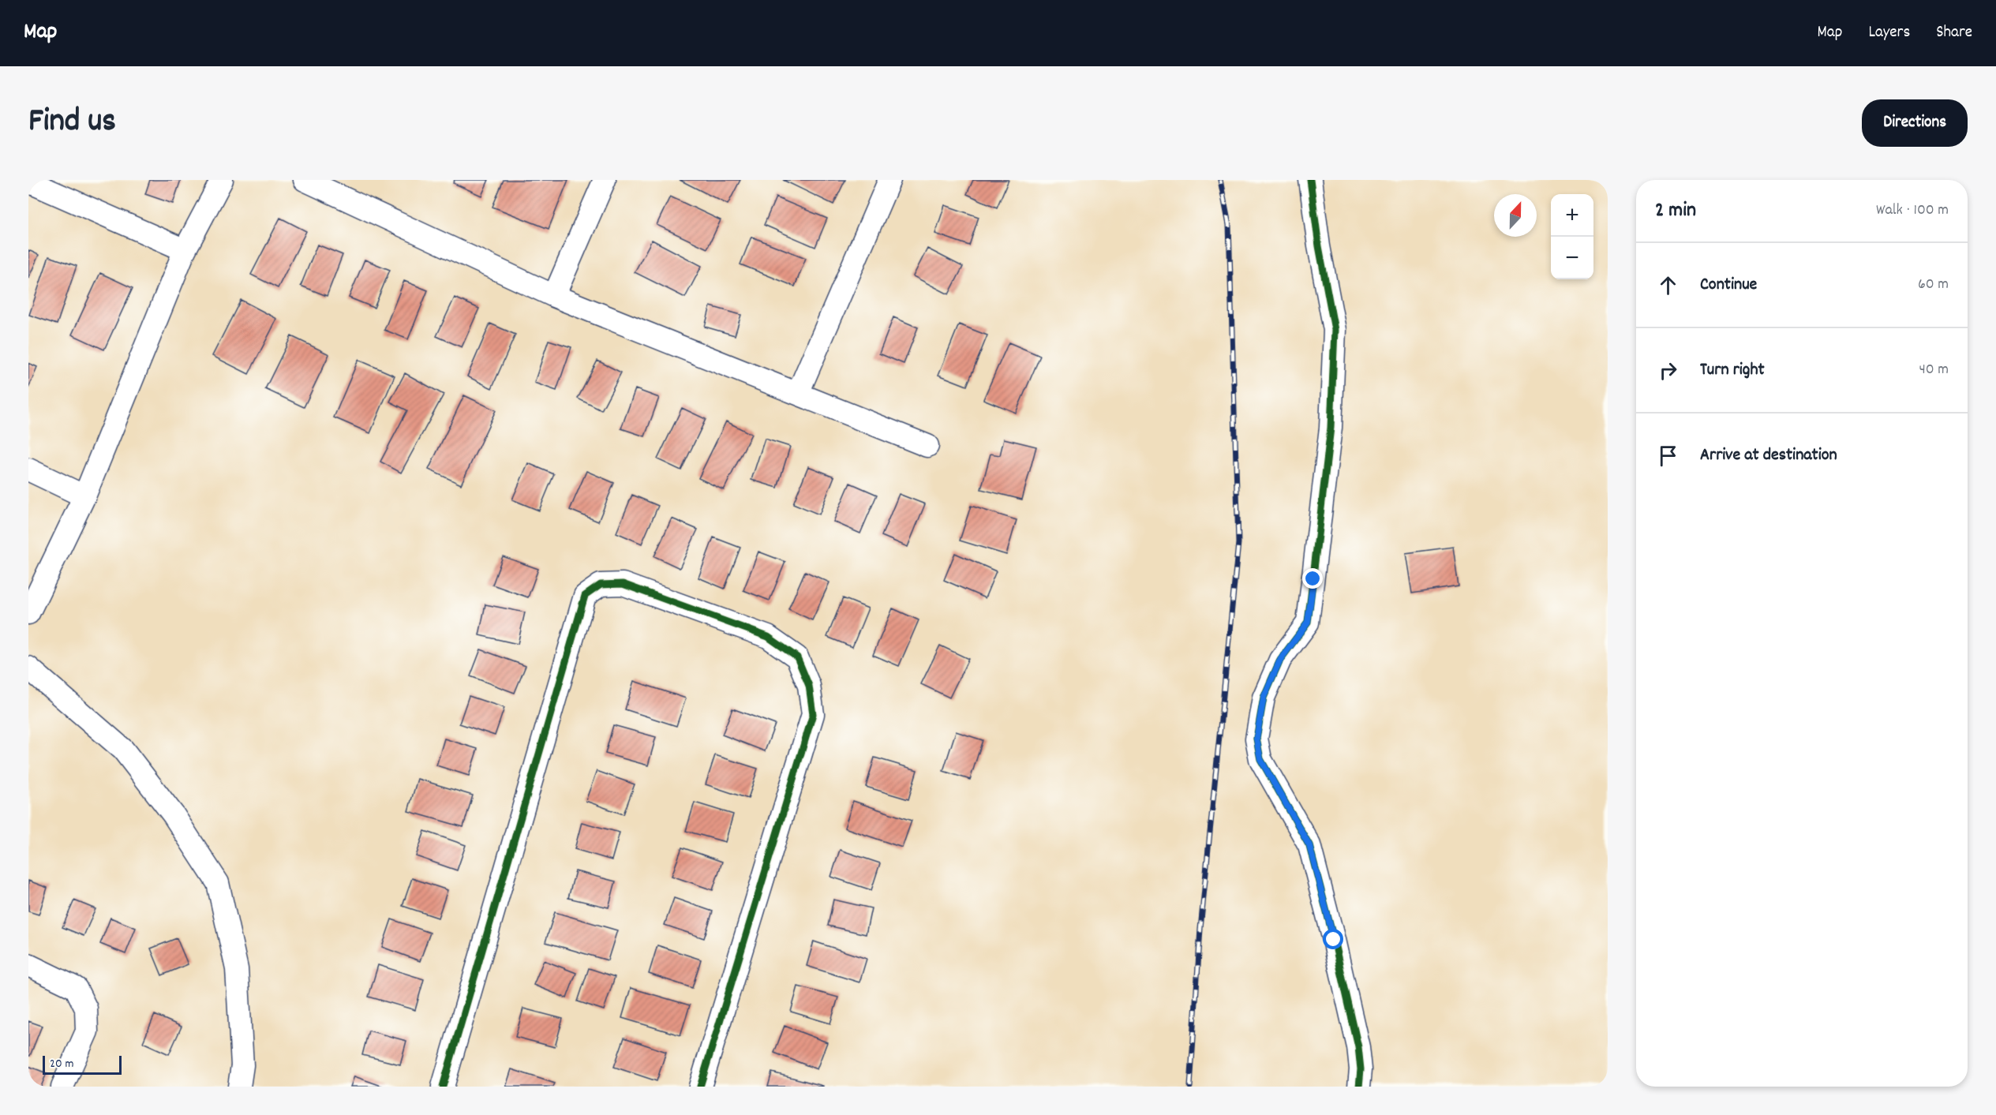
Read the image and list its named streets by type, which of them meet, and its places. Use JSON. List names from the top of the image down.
{
  "scale_bar": "20 m",
  "north": "top",
  "page": {
    "header": "Map",
    "nav": ["Map", "Layers", "Share"],
    "title": "Find us",
    "buttons": "Directions",
    "heading": ["2 min", "Walk · 100 m"],
    "map_buttons": ["+", "−"],
    "list": [
      ["Continue", "60 m"],
      ["Turn right", "40 m"],
      "Arrive at destination"
    ],
    "scale": "20 m"
  }
}
